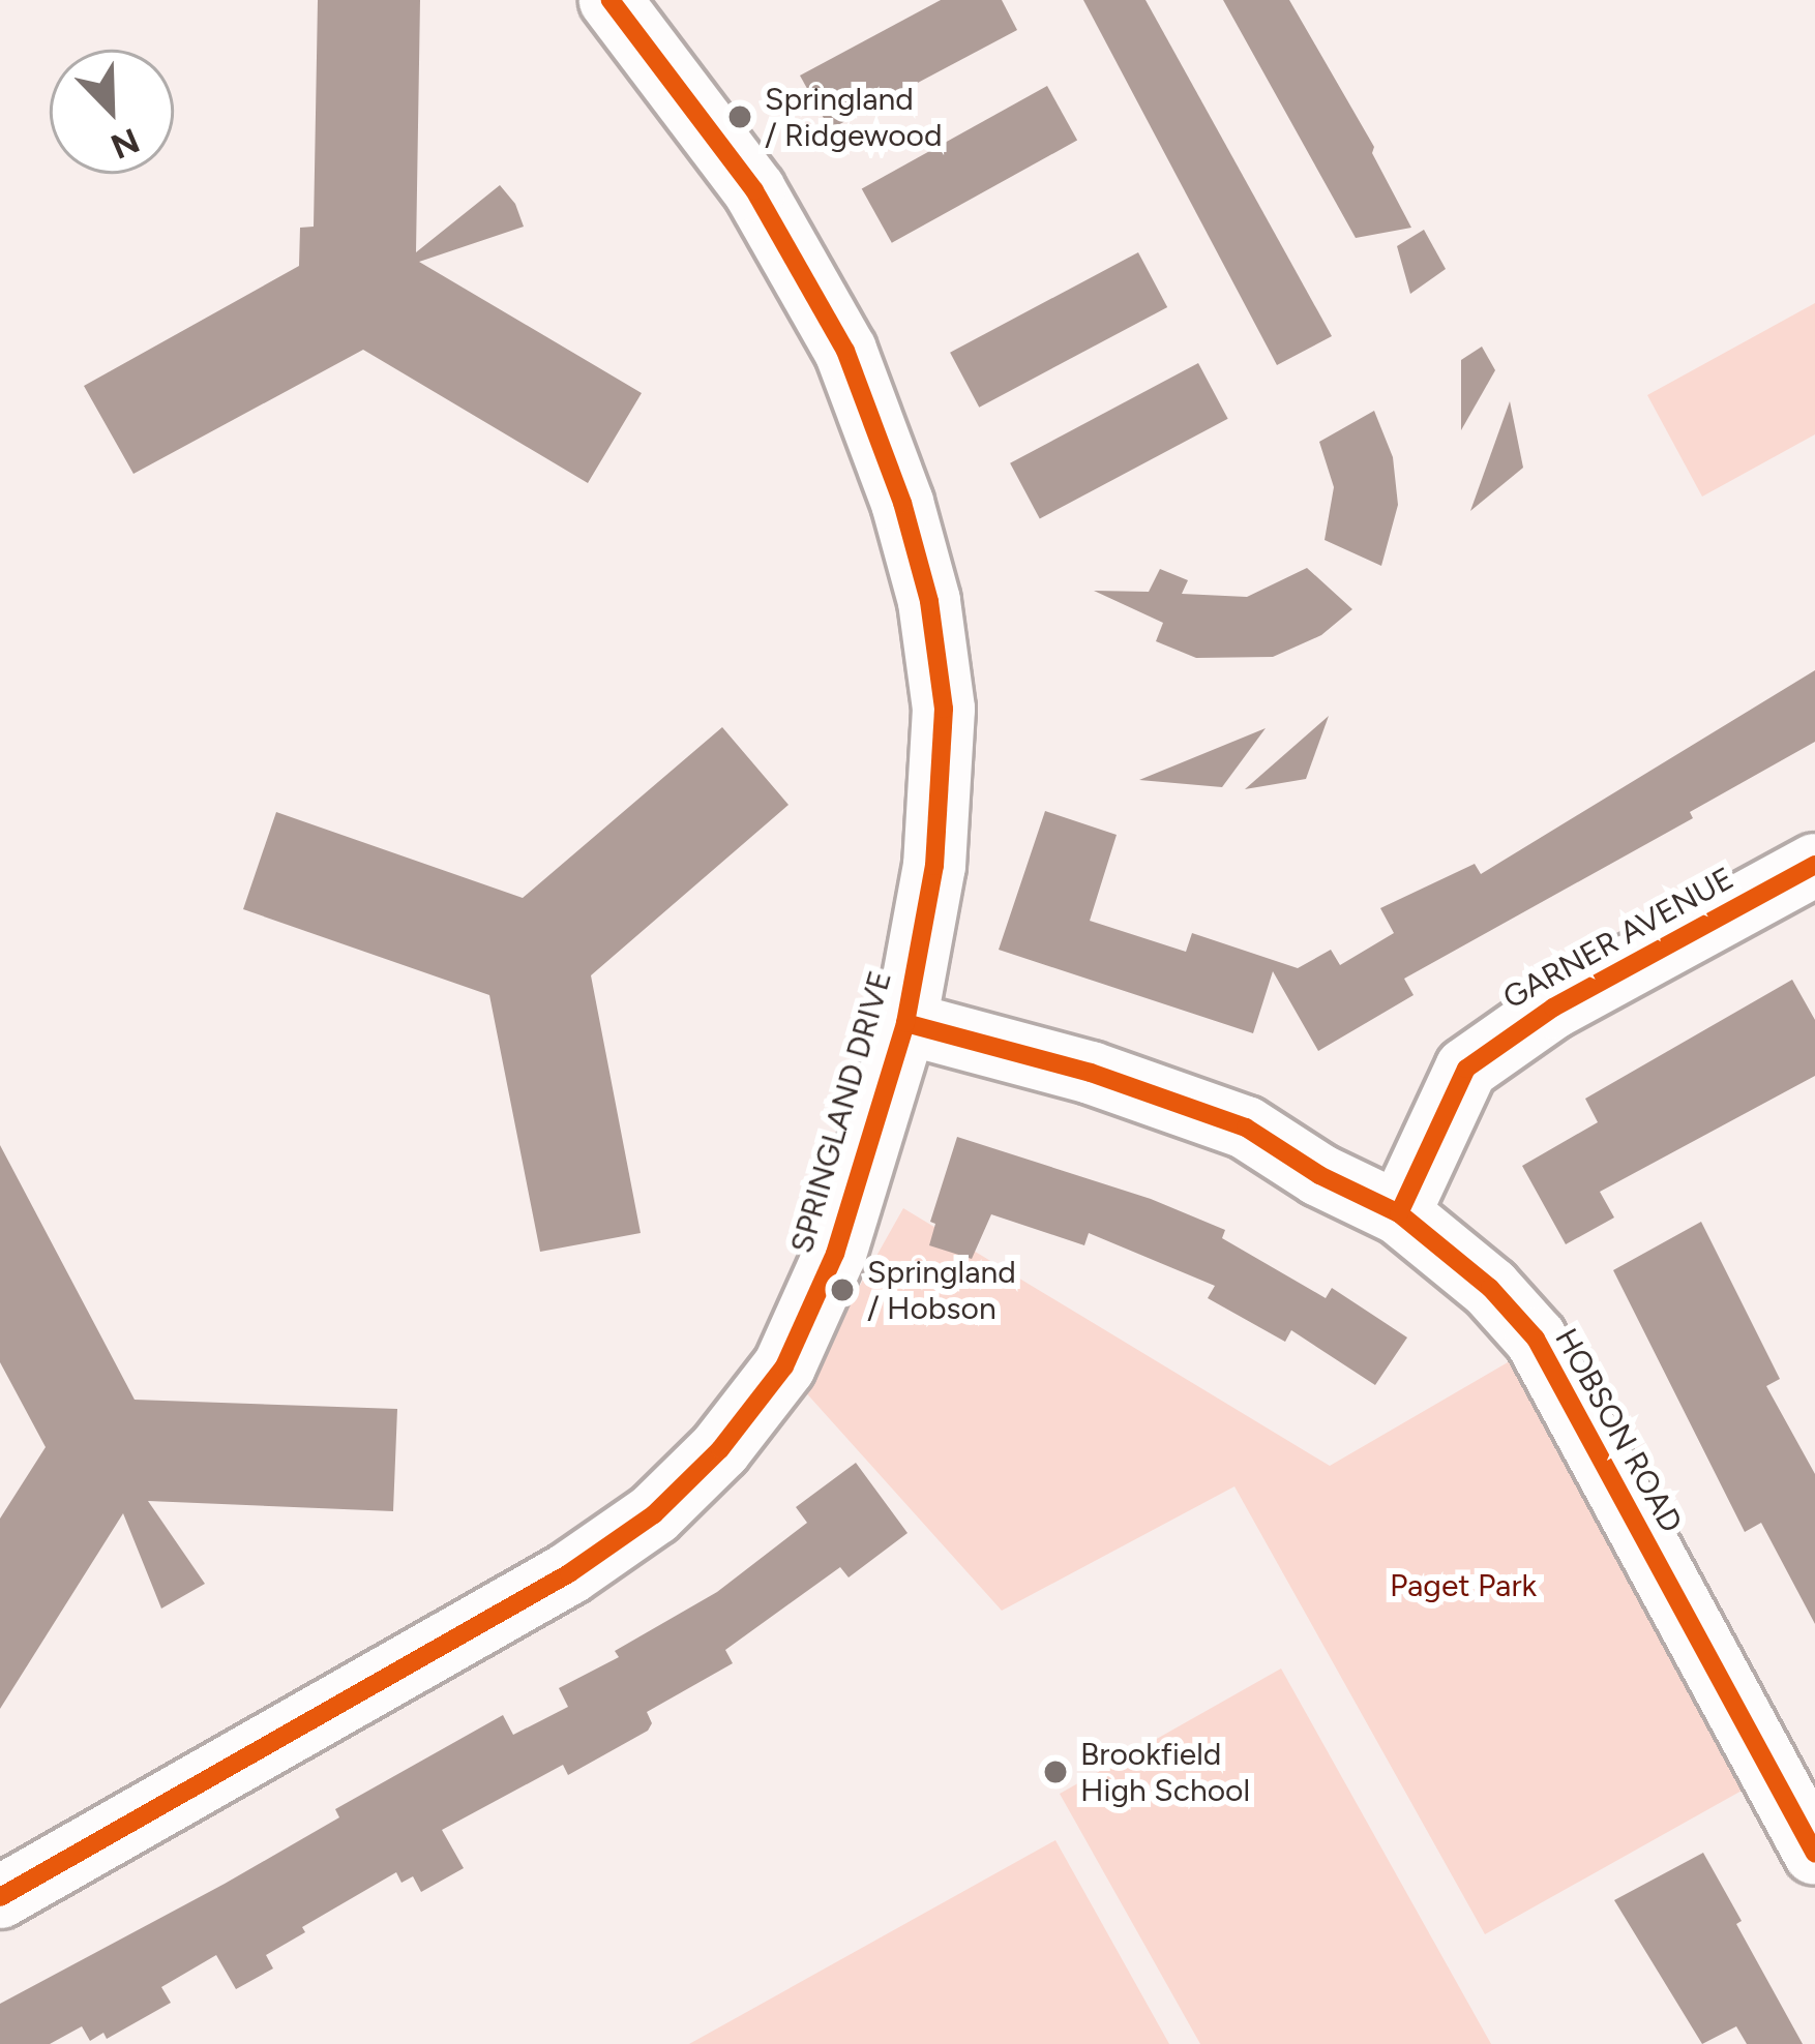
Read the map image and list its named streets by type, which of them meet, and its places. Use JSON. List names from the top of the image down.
{
  "streets": {
    "street": ["GARNER AVENUE", "SPRINGLAND DRIVE", "HOBSON ROAD"]
  },
  "crossings": [
    ["GARNER AVENUE", "HOBSON ROAD"],
    ["SPRINGLAND DRIVE", "HOBSON ROAD"]
  ],
  "parks": ["Paget Park"],
  "places": ["Springland / Ridgewood", "Springland / Hobson", "Brookfield High School"],
  "north": "bottom right"
}
